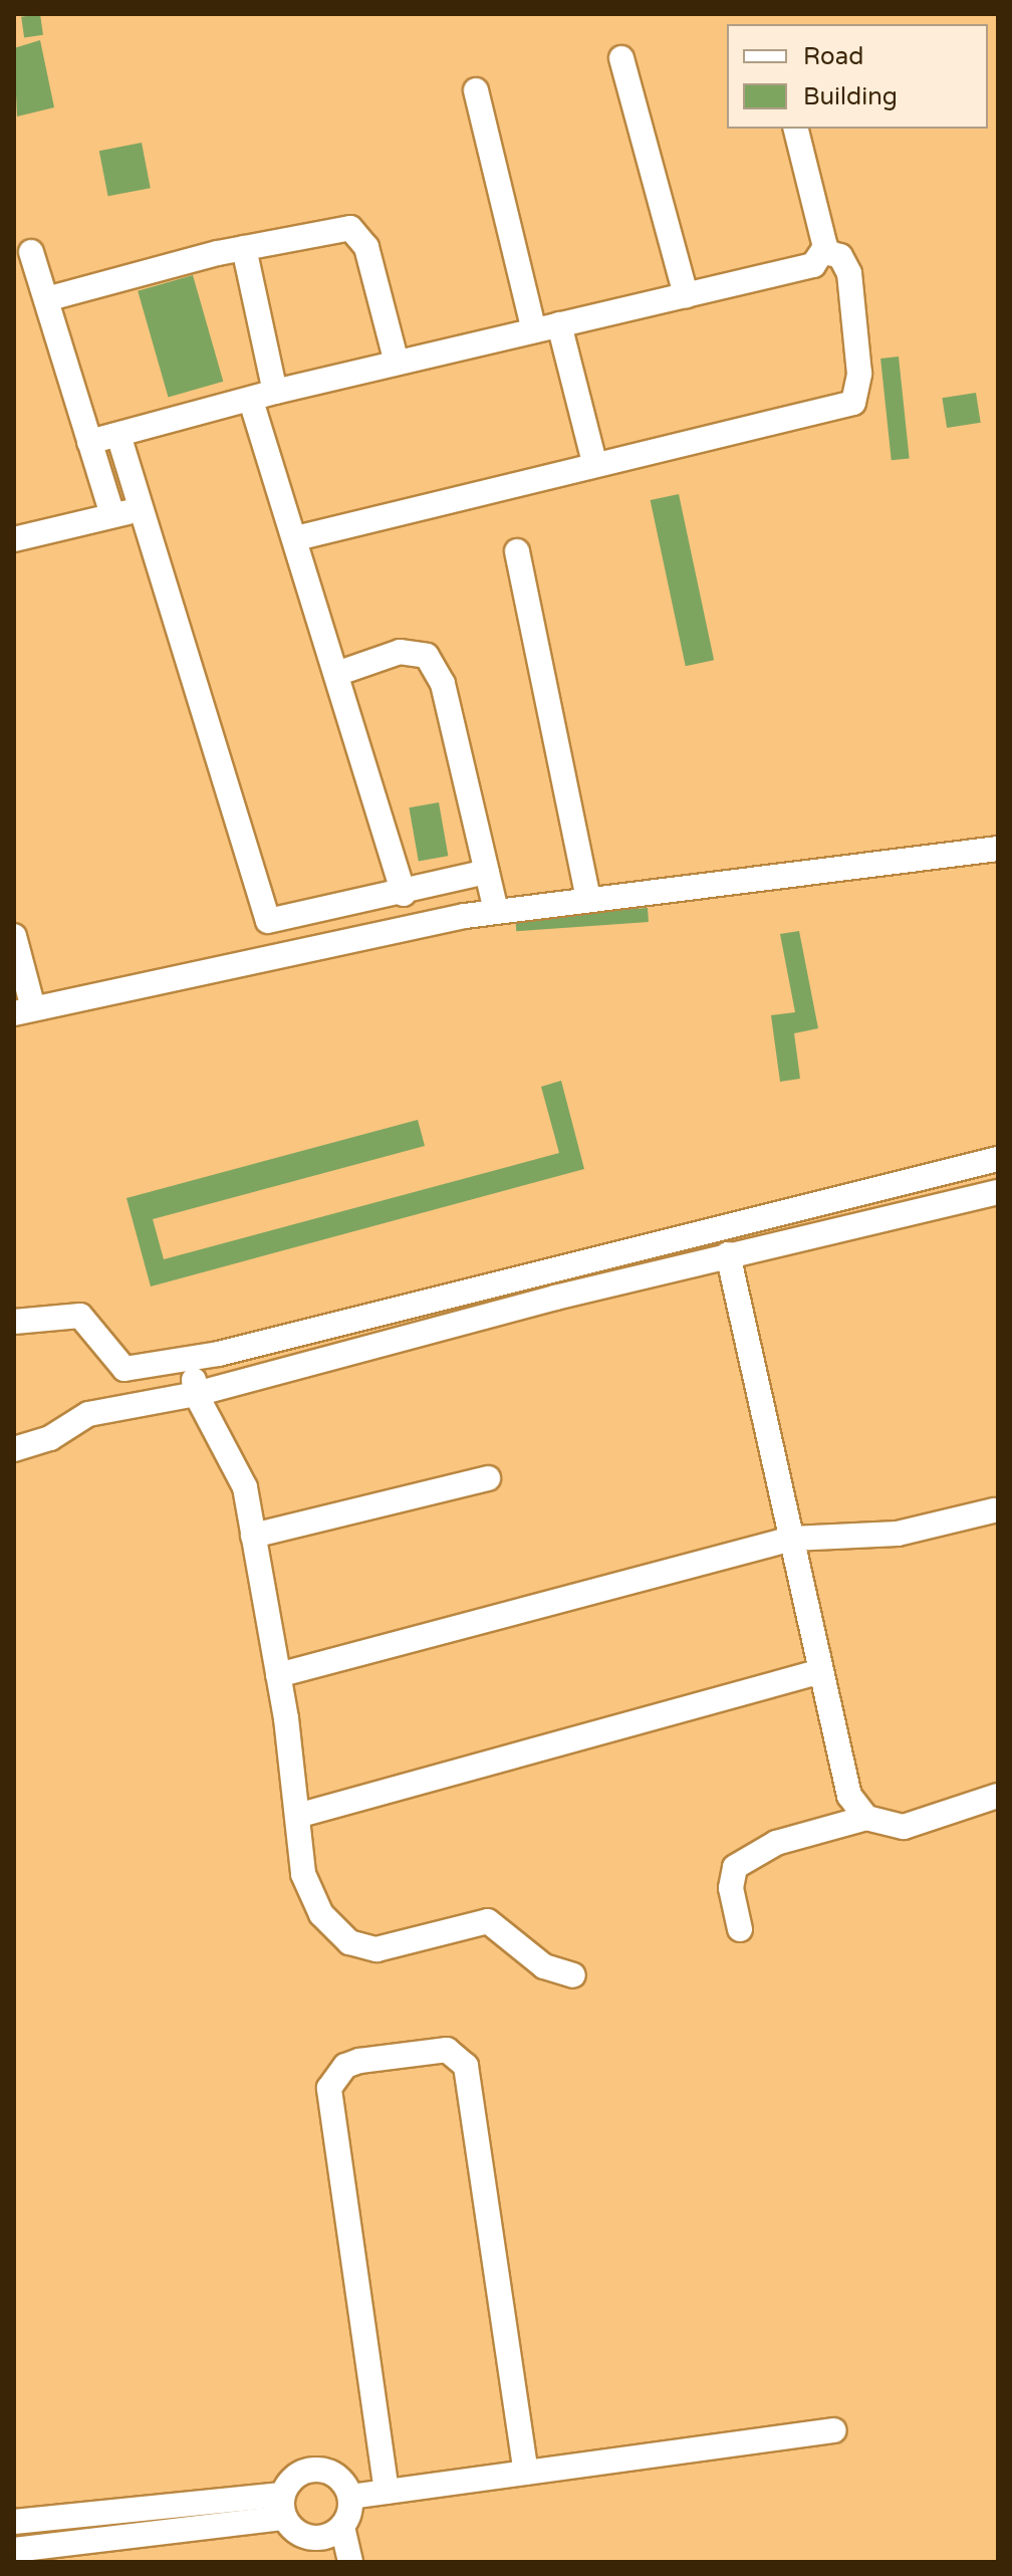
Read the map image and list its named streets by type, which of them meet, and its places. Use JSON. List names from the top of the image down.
{
  "legend": ["Road", "Building"]
}
